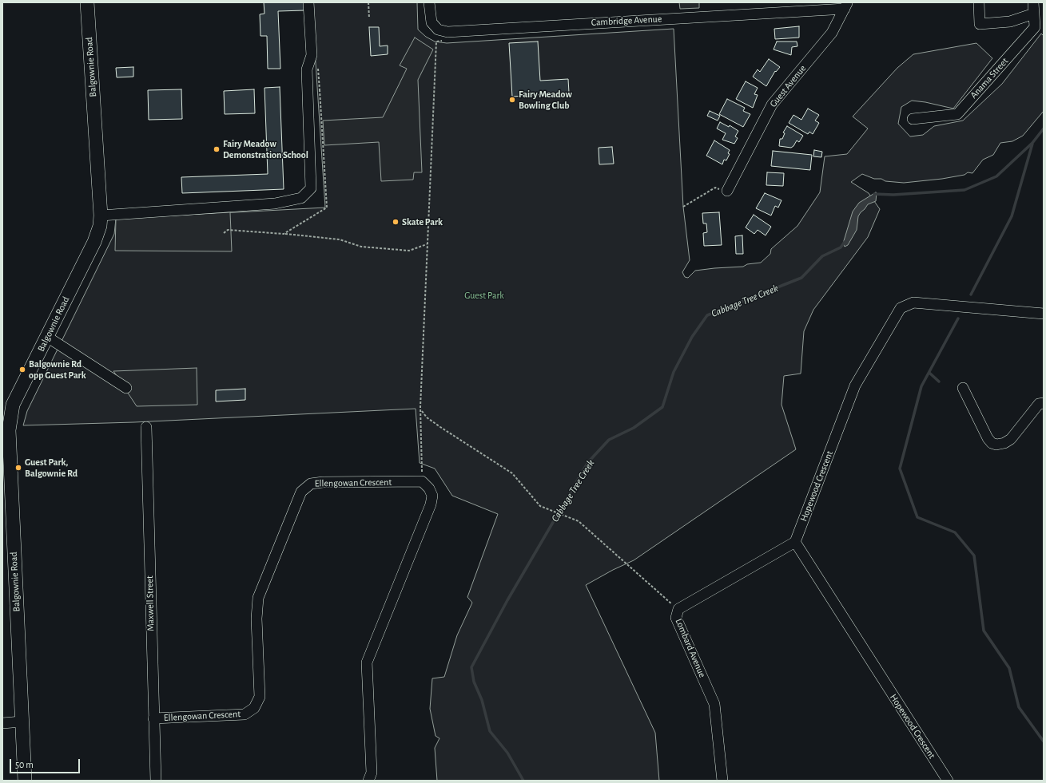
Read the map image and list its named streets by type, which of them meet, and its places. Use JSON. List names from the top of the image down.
{
  "streets": {
    "main road": ["Balgownie Road"],
    "street": [
      "Cambridge Avenue",
      "Anama Street",
      "Guest Avenue",
      "Ellengowan Crescent",
      "Hopewood Crescent",
      "Maxwell Street",
      "Lombard Avenue"
    ]
  },
  "crossings": [
    ["Cambridge Avenue", "Guest Avenue"],
    ["Ellengowan Crescent", "Maxwell Street"],
    ["Hopewood Crescent", "Lombard Avenue"]
  ],
  "water": ["Cabbage Tree Creek"],
  "parks": ["Guest Park"],
  "places": [
    "Fairy Meadow Bowling Club",
    "Fairy Meadow Demonstration School",
    "Skate Park",
    "Balgownie Rd opp Guest Park",
    "Guest Park, Balgownie Rd"
  ],
  "scale_bar": "50 m"
}
